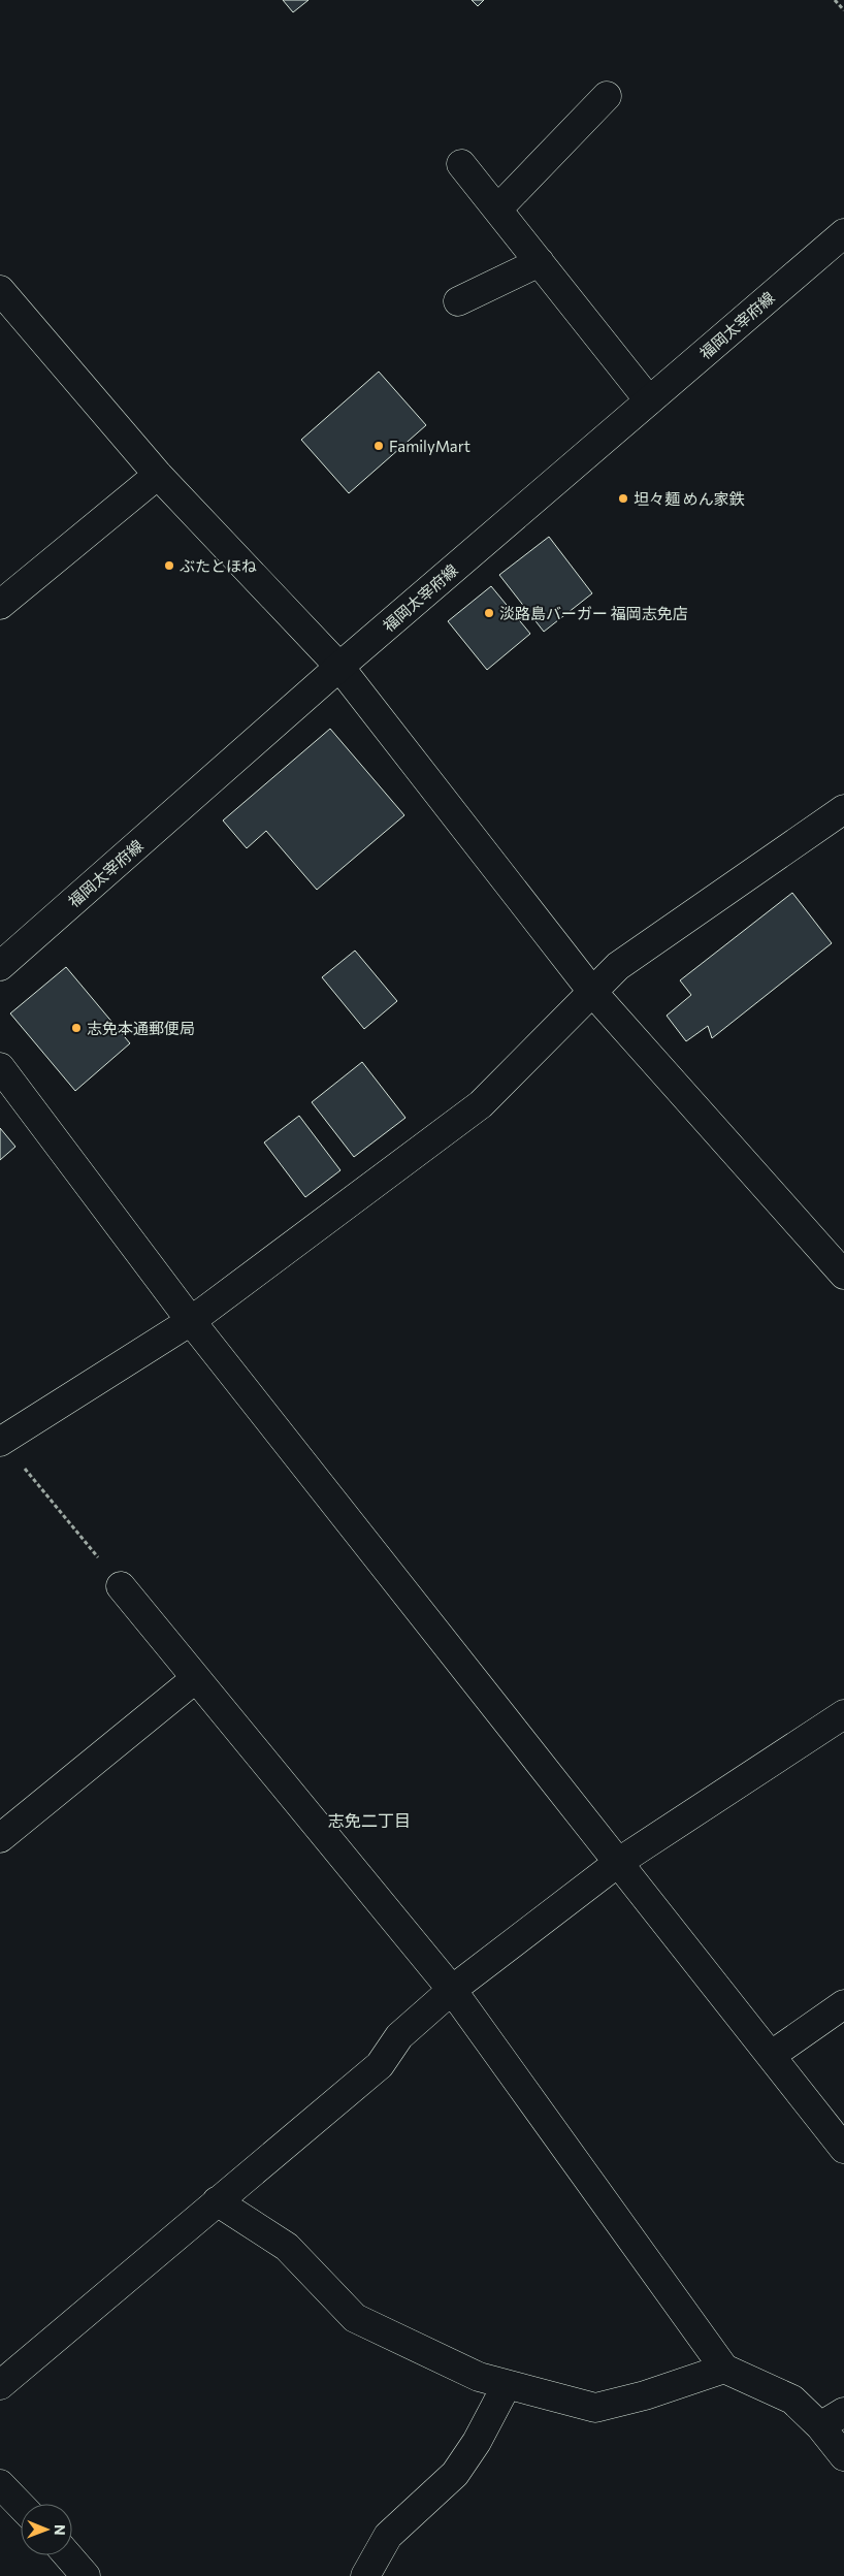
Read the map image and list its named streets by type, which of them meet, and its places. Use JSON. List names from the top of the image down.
{
  "streets": {
    "street": ["福岡太宰府線"]
  },
  "districts": ["志免二丁目"],
  "places": [
    "FamilyMart",
    "坦々麺 めん家鉄",
    "ぶたとほね",
    "淡路島バーガー 福岡志免店",
    "志免本通郵便局"
  ],
  "north": "right"
}
